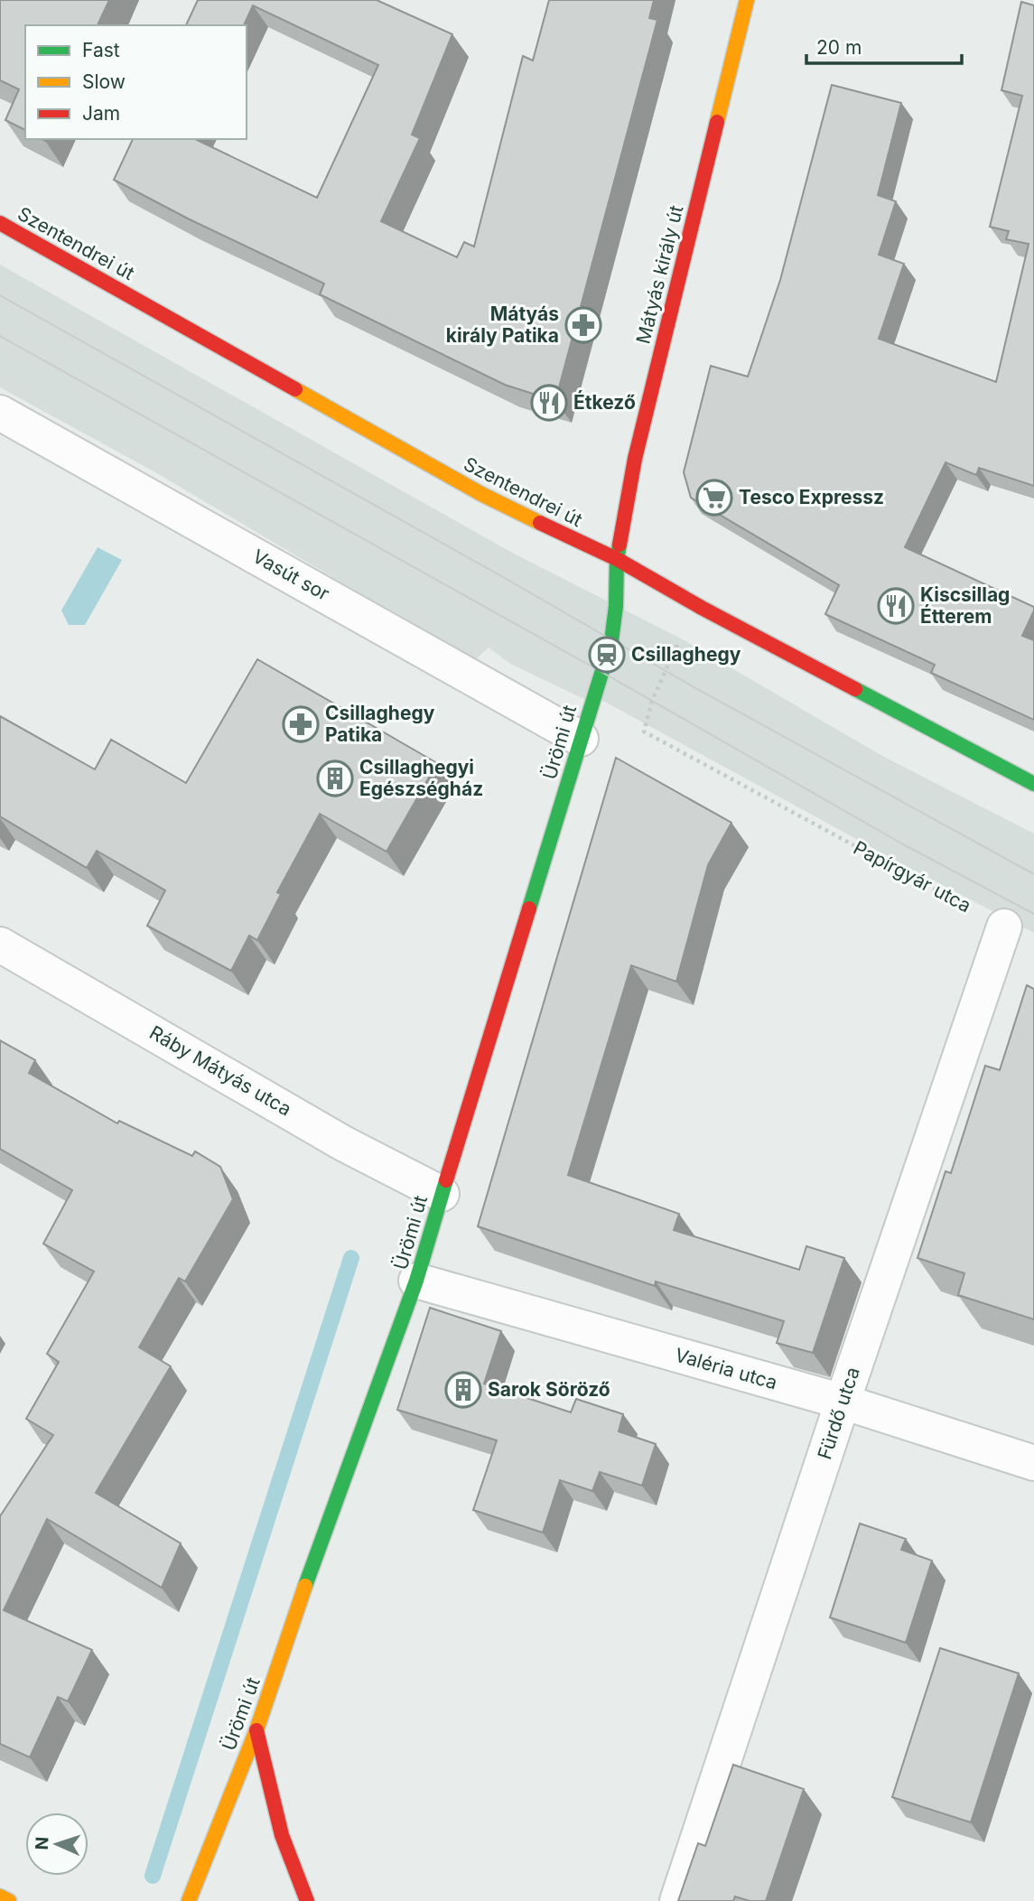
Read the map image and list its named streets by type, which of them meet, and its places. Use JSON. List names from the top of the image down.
{
  "streets": {
    "street": [
      "Szentendrei út",
      "Mátyás király út",
      "Vasút sor",
      "Ürömi út",
      "Ráby Mátyás utca",
      "Valéria utca",
      "Fürdő utca"
    ],
    "path": ["Papírgyár utca"]
  },
  "crossings": [
    ["Szentendrei út", "Mátyás király út"],
    ["Szentendrei út", "Ürömi út"],
    ["Mátyás király út", "Ürömi út"],
    ["Vasút sor", "Ürömi út"],
    ["Ürömi út", "Ráby Mátyás utca"],
    ["Ürömi út", "Valéria utca"],
    ["Papírgyár utca", "Fürdő utca"],
    ["Valéria utca", "Fürdő utca"]
  ],
  "places": {
    "pharmacy": ["Mátyás király Patika", "Csillaghegy Patika"],
    "restaurant": ["Étkező", "Kiscsillag Étterem"],
    "supermarket": ["Tesco Expressz"],
    "station": ["Csillaghegy"],
    "building": ["Csillaghegyi Egészségház", "Sarok Söröző"]
  },
  "legend": ["Fast", "Slow", "Jam"],
  "scale_bar": "20 m",
  "north": "left"
}
